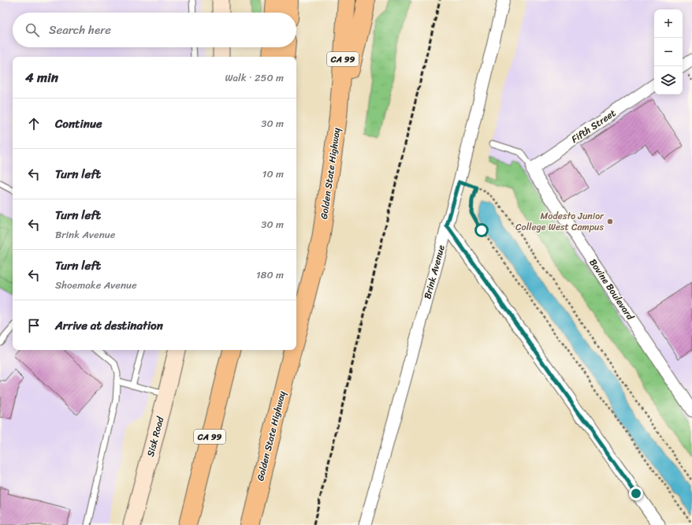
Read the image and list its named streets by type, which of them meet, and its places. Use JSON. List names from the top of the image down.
{
  "streets": {
    "highway": ["CA 99", "Golden State Highway"],
    "main road": ["Sisk Road"],
    "street": ["Fifth Street", "Brink Avenue", "Bovine Boulevard"]
  },
  "crossings": [
    ["Fifth Street", "Bovine Boulevard"]
  ],
  "places": ["Modesto Junior College West Campus"],
  "page": {
    "map_buttons": ["+", "−"],
    "search": "Search here",
    "heading": ["4 min", "Walk · 250 m"],
    "list": [
      ["Continue", "30 m"],
      ["Turn left", "10 m"],
      ["Turn left", "Brink Avenue", "30 m"],
      ["Turn left", "Shoemake Avenue", "180 m"],
      "Arrive at destination"
    ]
  }
}
